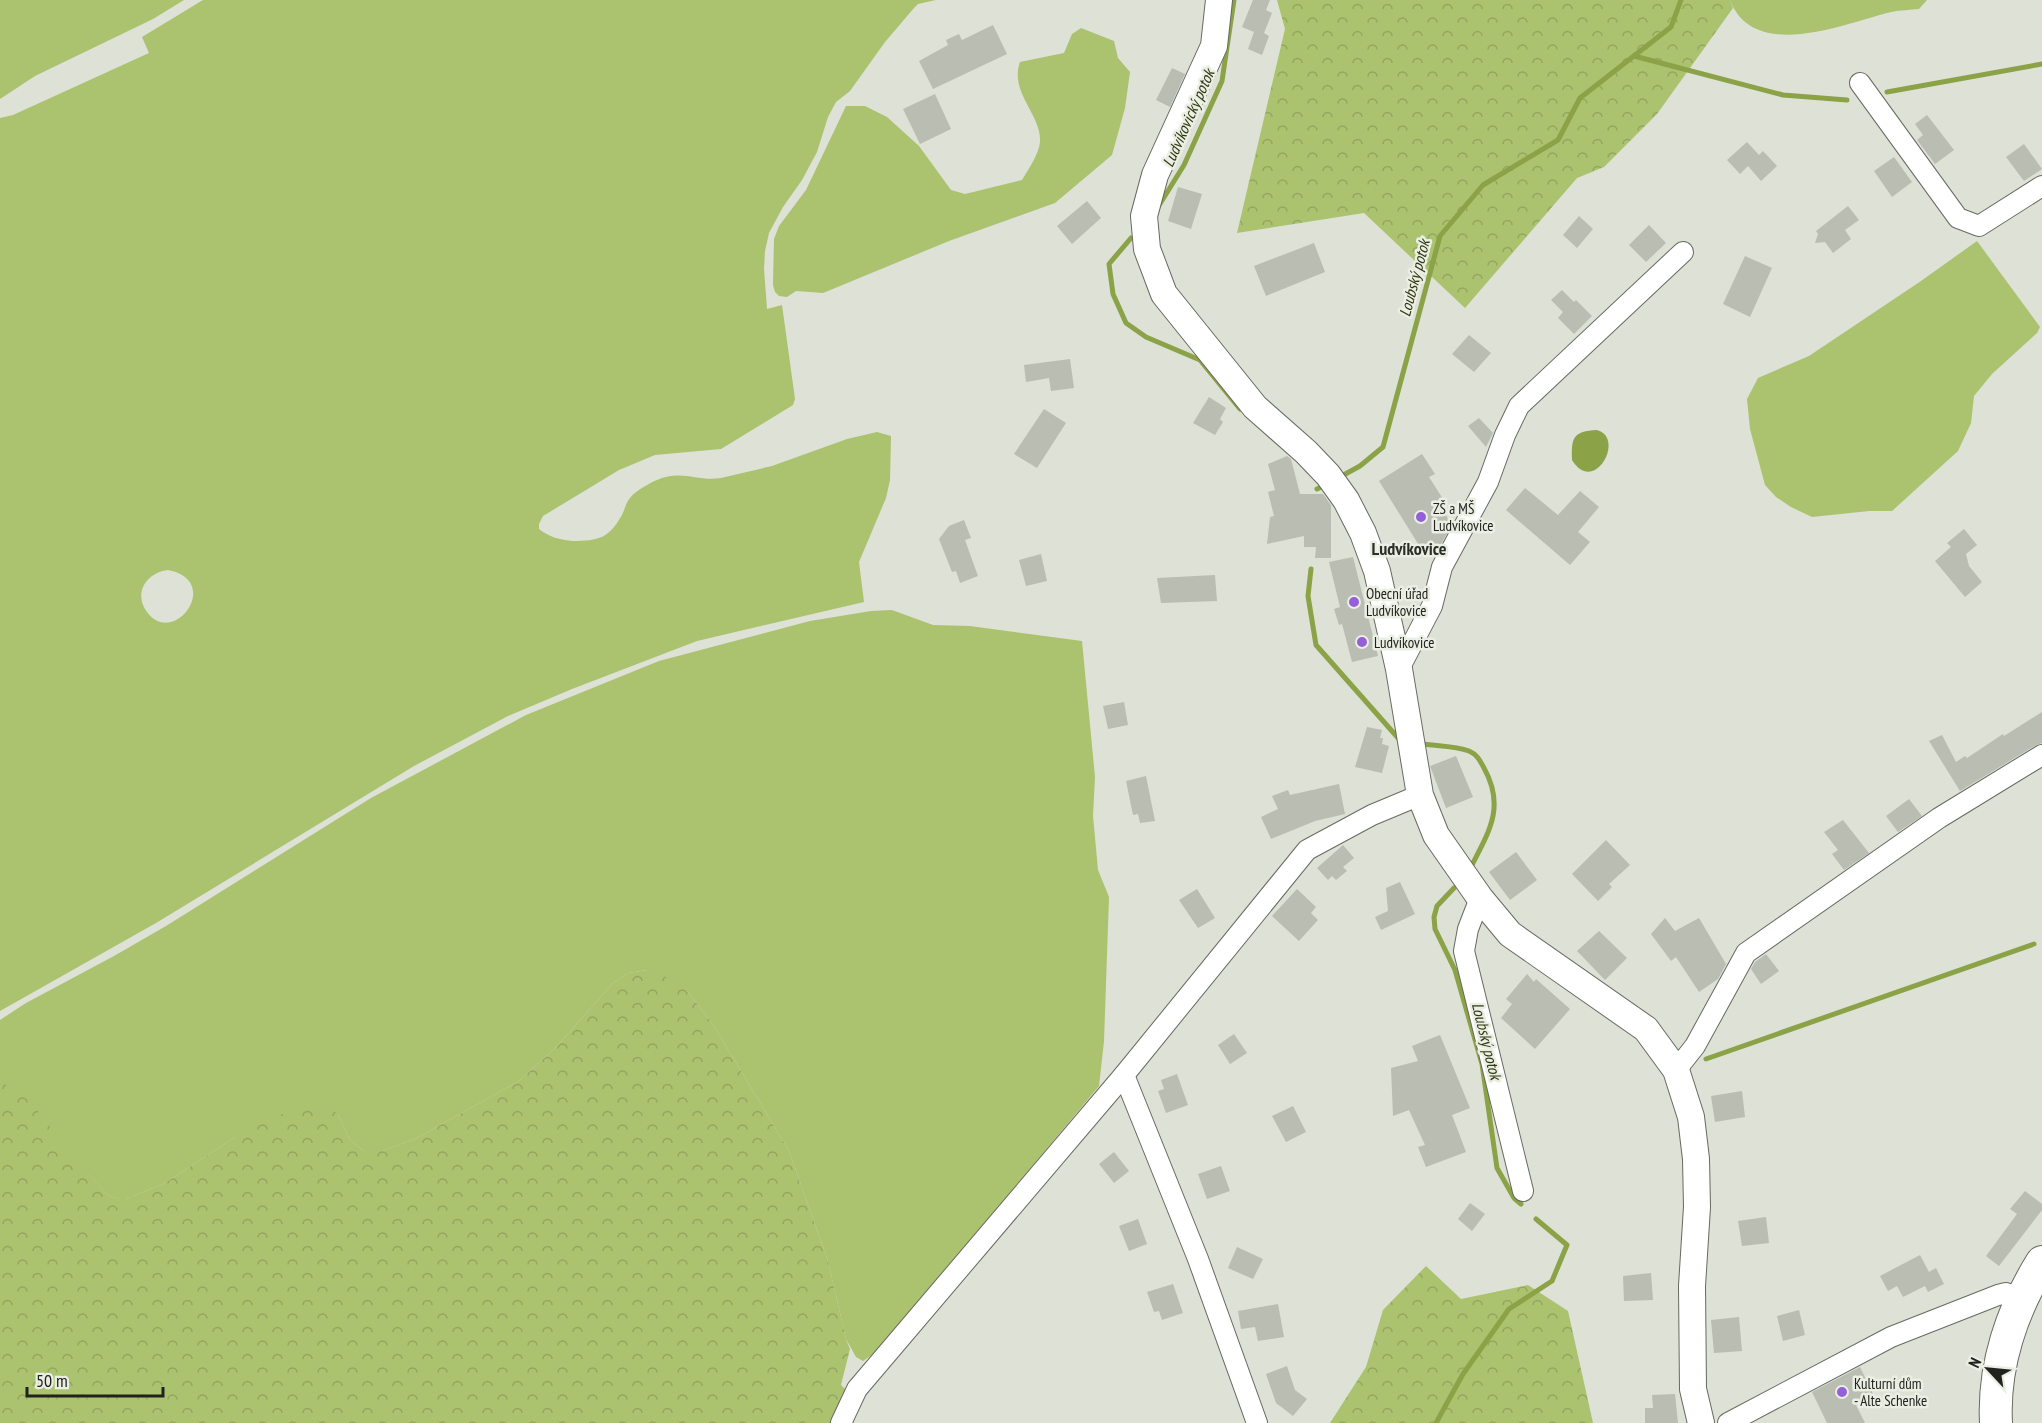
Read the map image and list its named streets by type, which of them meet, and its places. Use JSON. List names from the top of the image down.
{
  "districts": ["Ludvíkovice"],
  "water": ["Ludvíkovický potok", "Loubský potok"],
  "places": [
    "ZŠ a MŠ Ludvíkovice",
    "Obecní úřad Ludvíkovice",
    "Ludvíkovice",
    "Kulturní dům - Alte Schenke"
  ],
  "scale_bar": "50 m",
  "north": "top left"
}
